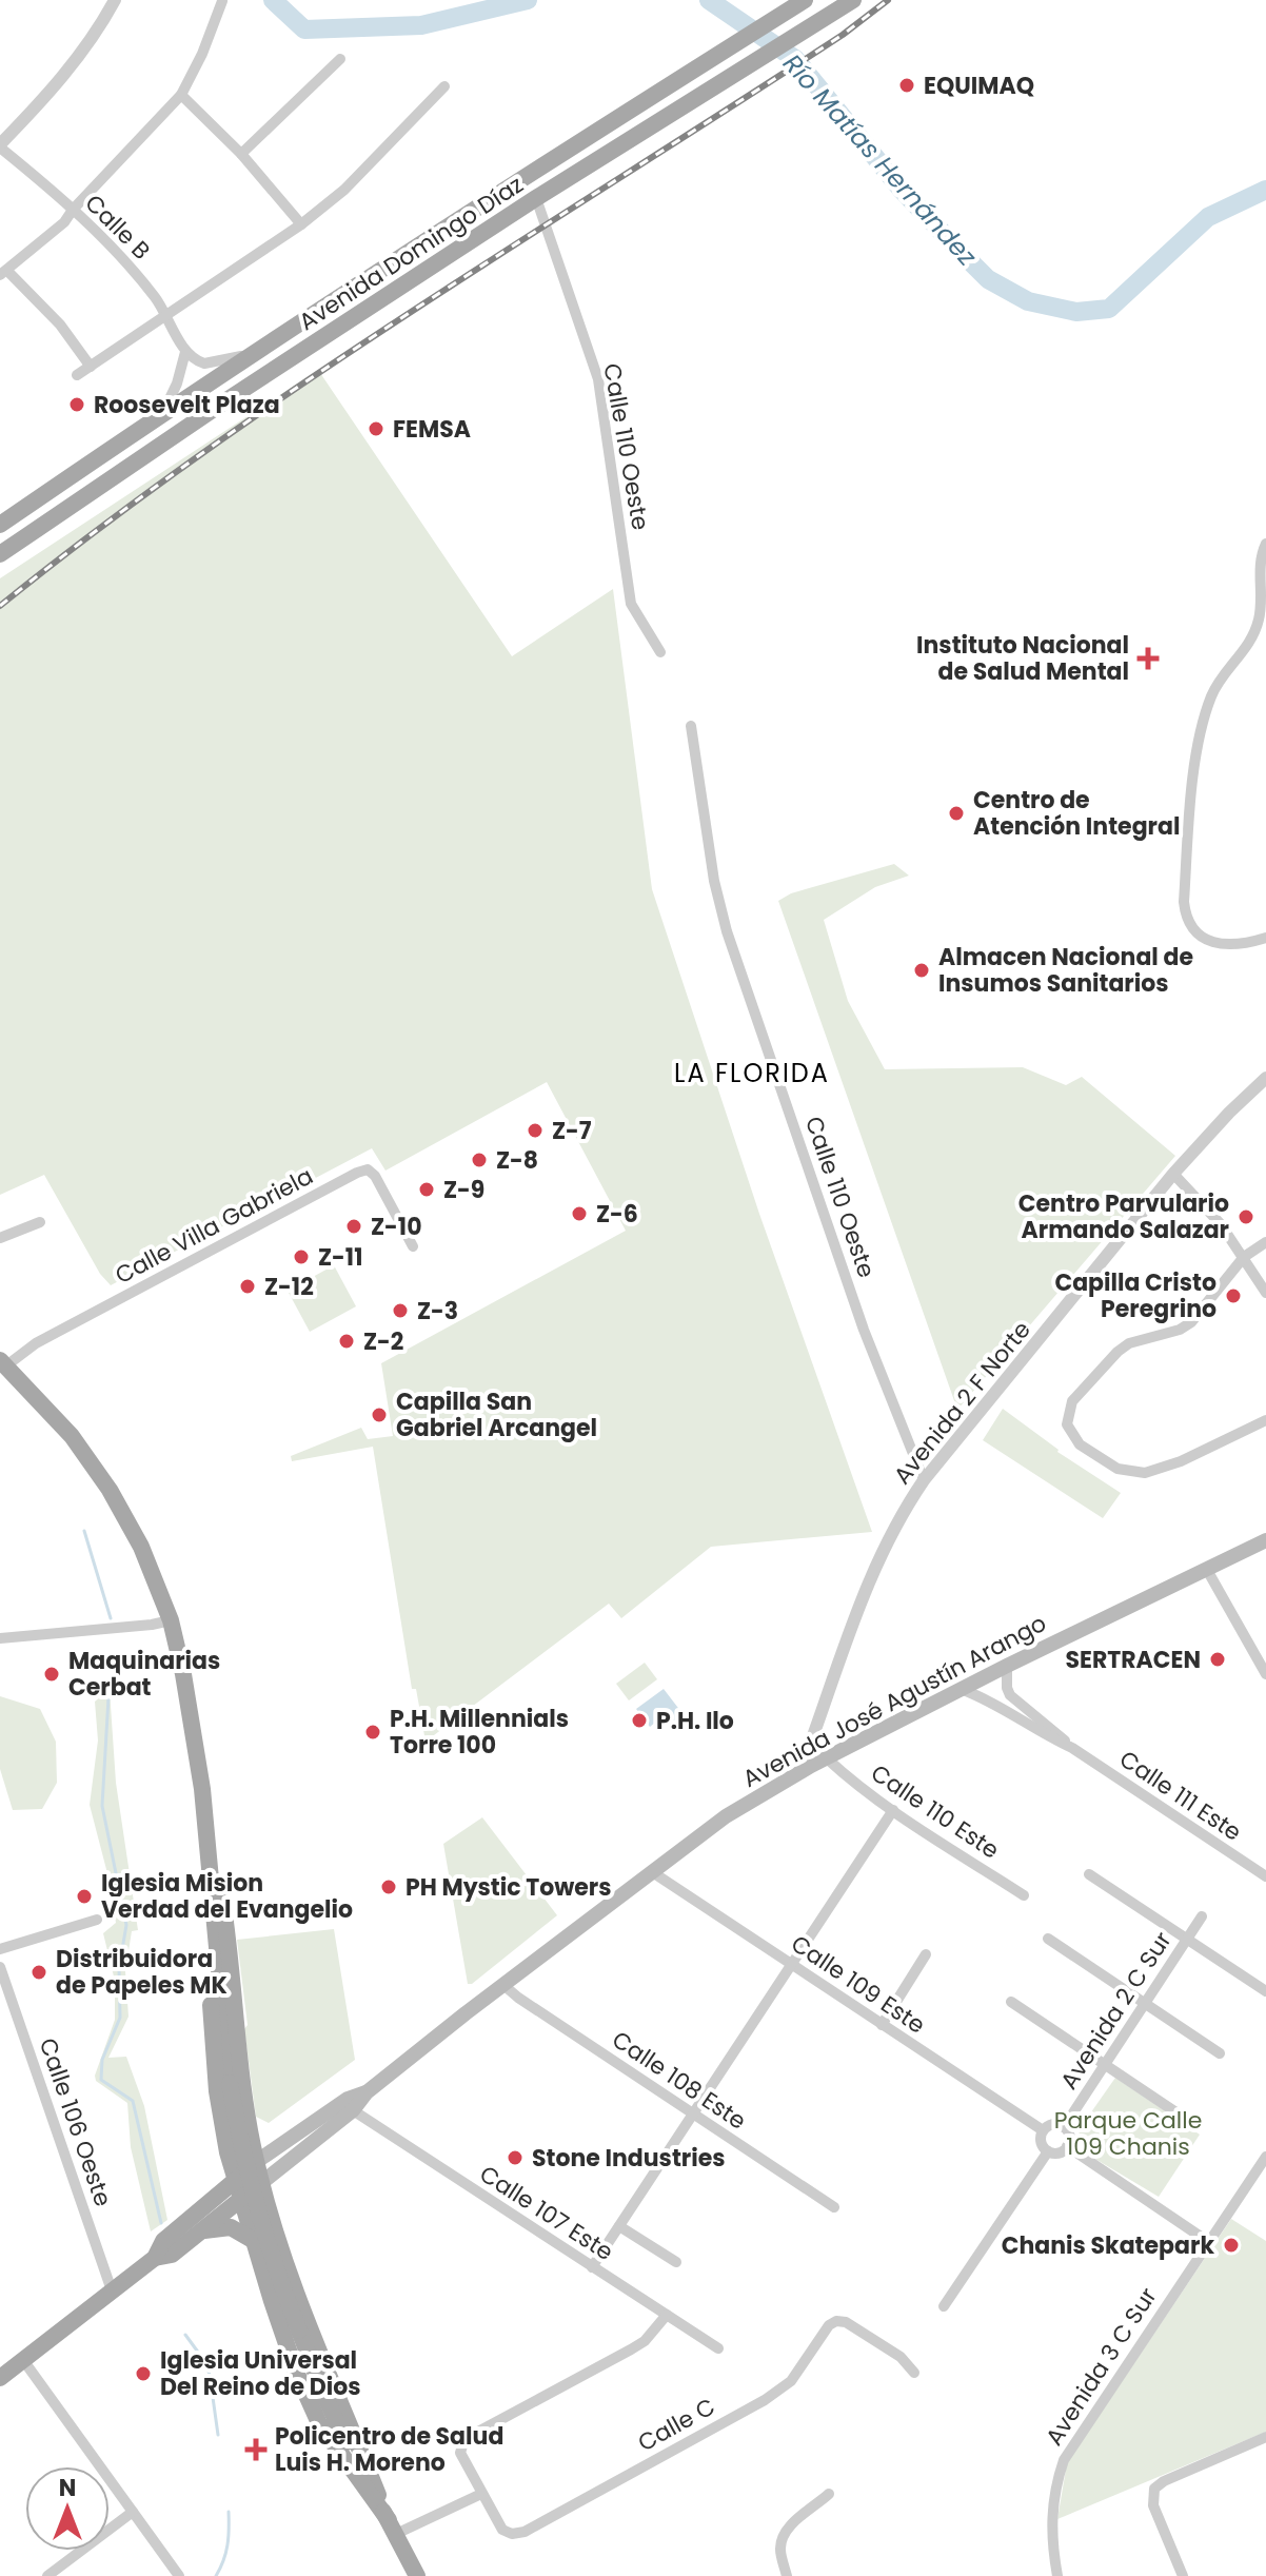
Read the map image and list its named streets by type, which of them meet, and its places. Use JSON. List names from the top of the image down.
{
  "streets": {
    "main road": ["Avenida Domingo Díaz", "Avenida José Agustín Arango"],
    "street": [
      "Calle B",
      "Calle 110 Oeste",
      "Calle Villa Gabriela",
      "Avenida 2 F Norte",
      "Calle 111 Este",
      "Calle 110 Este",
      "Calle 109 Este",
      "Avenida 2 C Sur",
      "Calle 108 Este",
      "Calle 106 Oeste",
      "Calle 107 Este",
      "Avenida 3 C Sur",
      "Calle C"
    ]
  },
  "crossings": [
    ["Avenida Domingo Díaz", "Calle 110 Oeste"],
    ["Calle 110 Oeste", "Avenida 2 F Norte"],
    ["Avenida 2 F Norte", "Avenida José Agustín Arango"],
    ["Avenida José Agustín Arango", "Calle 111 Este"],
    ["Avenida José Agustín Arango", "Calle 110 Este"],
    ["Avenida José Agustín Arango", "Calle 109 Este"],
    ["Avenida José Agustín Arango", "Calle 108 Este"],
    ["Avenida José Agustín Arango", "Calle 107 Este"],
    ["Calle 109 Este", "Avenida 2 C Sur"]
  ],
  "districts": ["LA FLORIDA"],
  "water": ["Río Matías Hernández"],
  "parks": ["Parque Calle 109 Chanis"],
  "places": {
    "other": [
      "EQUIMAQ",
      "Roosevelt Plaza",
      "FEMSA",
      "Centro de Atención Integral",
      "Almacen Nacional de Insumos Sanitarios",
      "Z-7",
      "Z-8",
      "Z-9",
      "Z-6",
      "Centro Parvulario Armando Salazar",
      "Z-10",
      "Z-11",
      "Z-12",
      "Capilla Cristo Peregrino",
      "Z-3",
      "Z-2",
      "Capilla San Gabriel Arcangel",
      "SERTRACEN",
      "Maquinarias Cerbat",
      "P.H. Ilo",
      "P.H. Millennials Torre 100",
      "PH Mystic Towers",
      "Iglesia Mision Verdad del Evangelio",
      "Distribuidora de Papeles MK",
      "Stone Industries",
      "Chanis Skatepark",
      "Iglesia Universal Del Reino de Dios"
    ],
    "health": ["Instituto Nacional de Salud Mental", "Policentro de Salud Luis H. Moreno"]
  },
  "north": "top"
}
